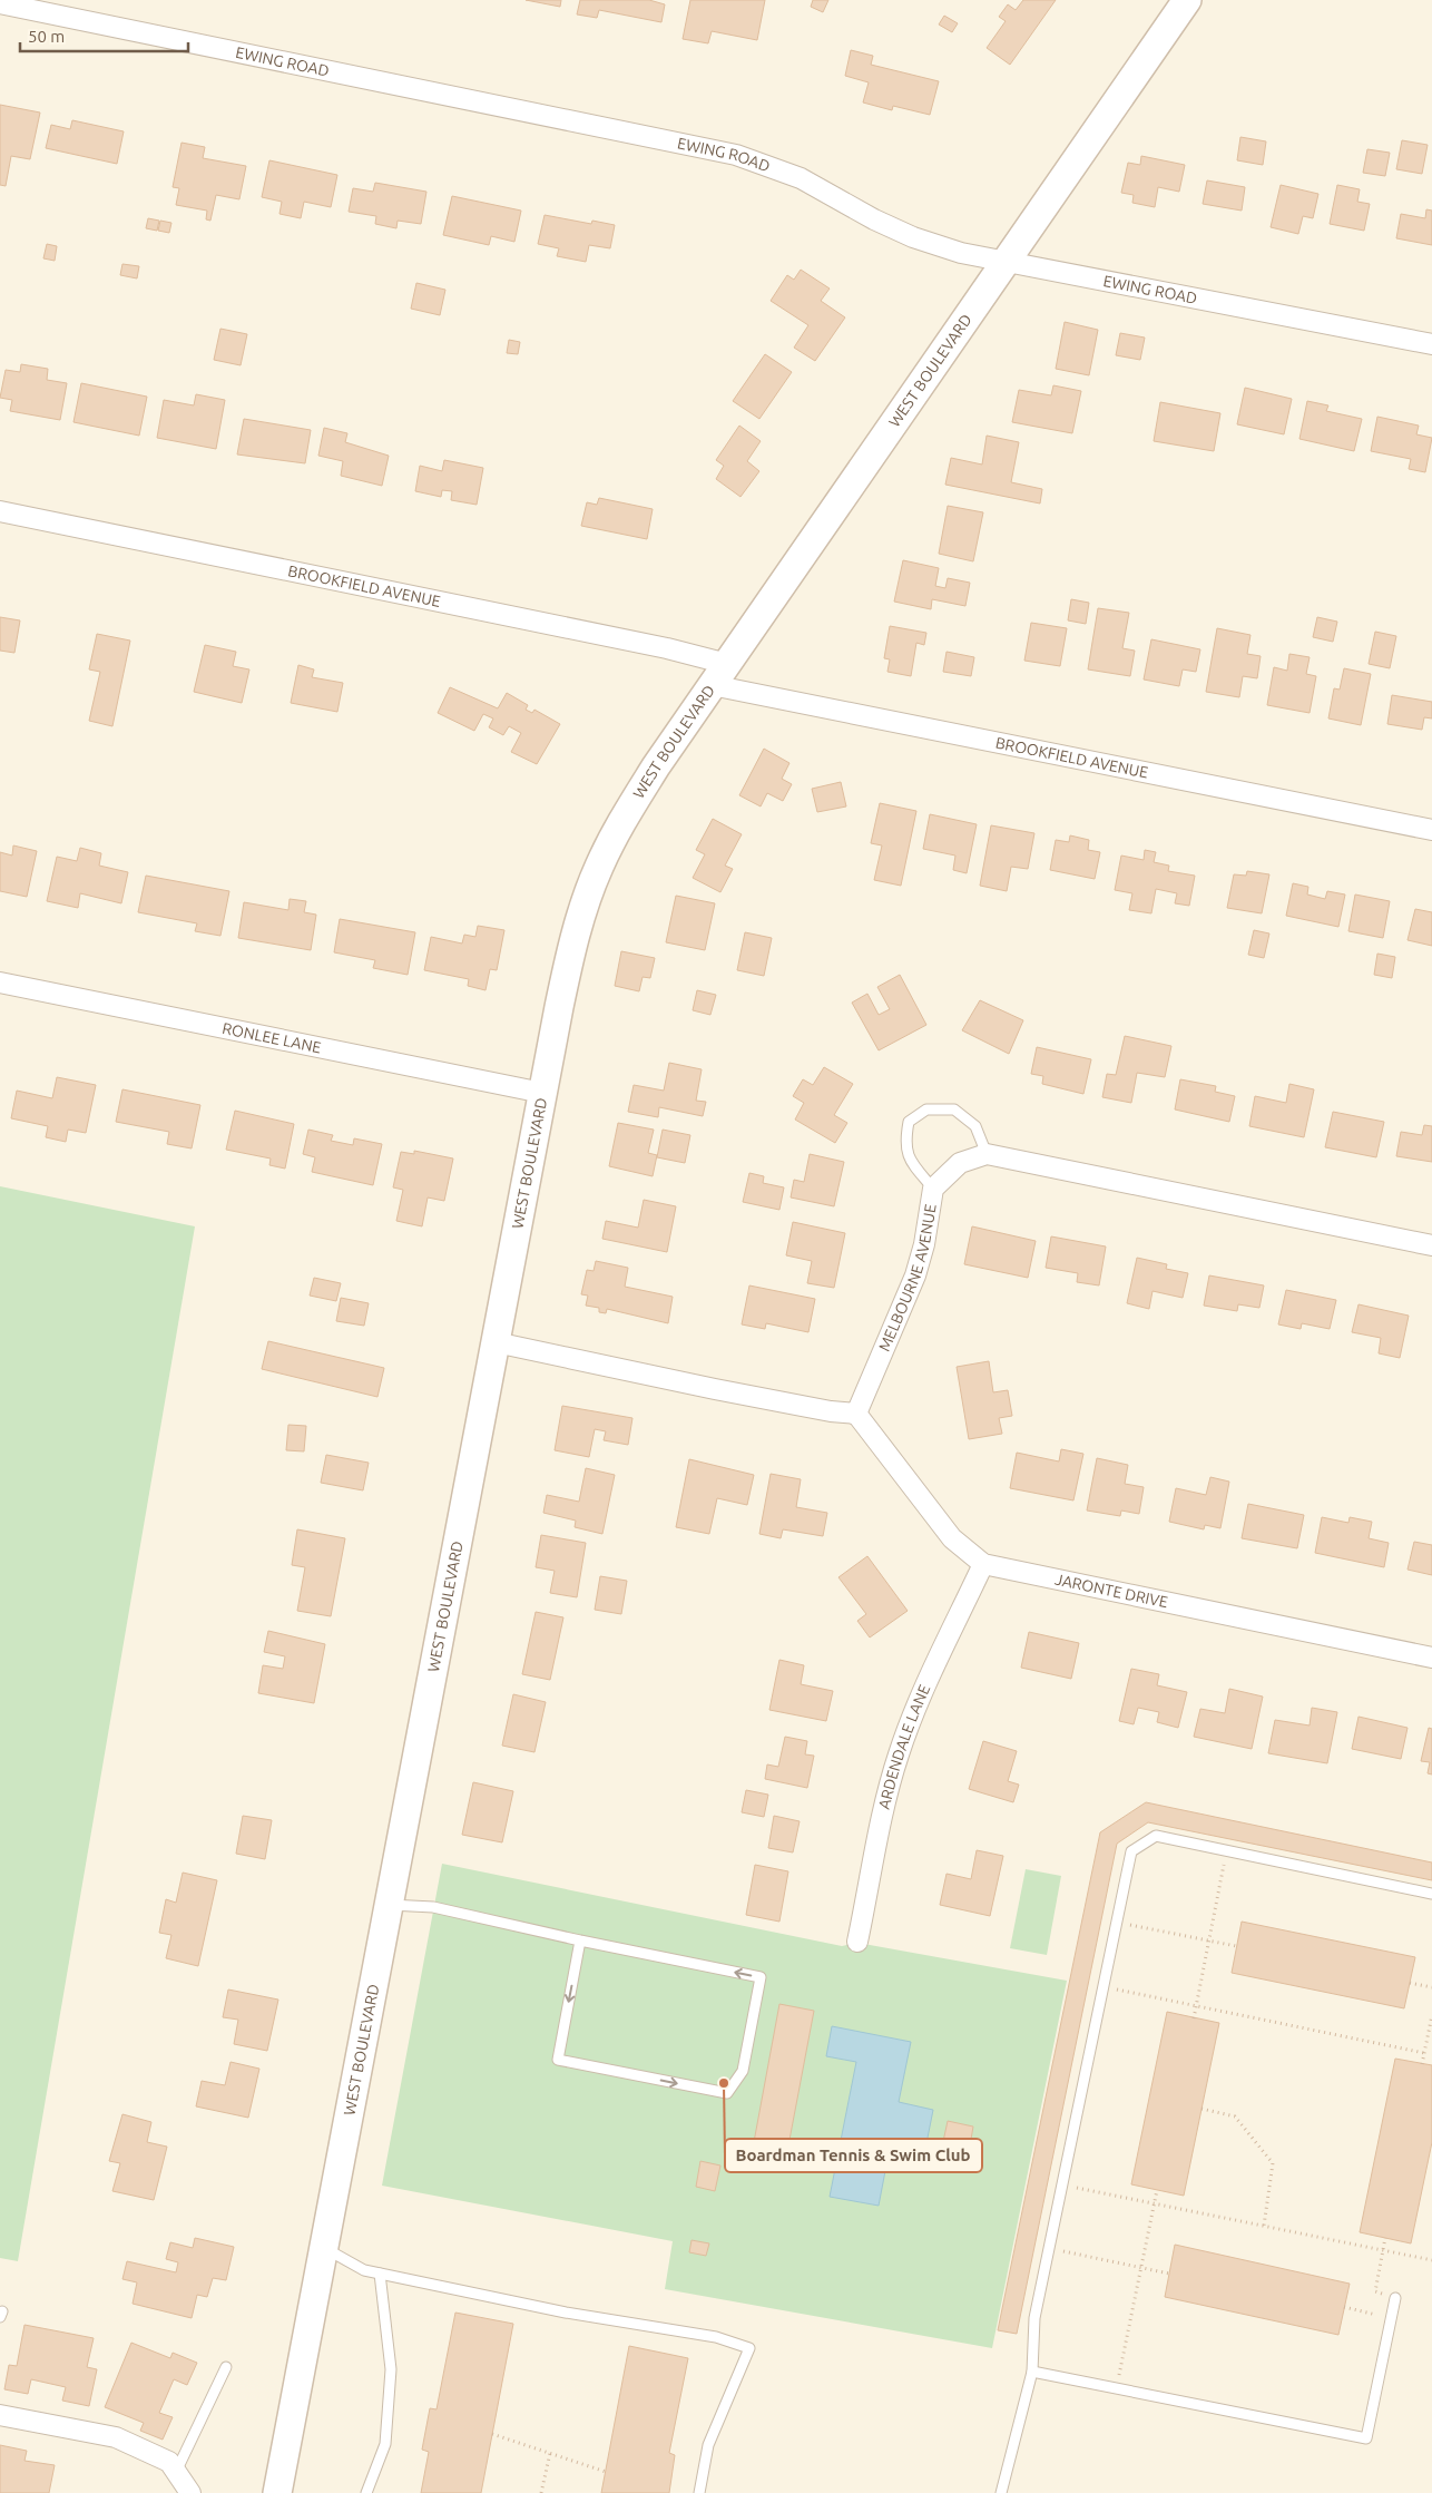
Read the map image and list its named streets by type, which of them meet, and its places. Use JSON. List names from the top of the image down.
{
  "streets": {
    "street": [
      "EWING ROAD",
      "WEST BOULEVARD",
      "BROOKFIELD AVENUE",
      "RONLEE LANE",
      "MELBOURNE AVENUE",
      "JARONTE DRIVE",
      "ARDENDALE LANE"
    ]
  },
  "crossings": [
    ["EWING ROAD", "WEST BOULEVARD"],
    ["WEST BOULEVARD", "BROOKFIELD AVENUE"],
    ["WEST BOULEVARD", "RONLEE LANE"],
    ["MELBOURNE AVENUE", "JARONTE DRIVE"],
    ["JARONTE DRIVE", "ARDENDALE LANE"]
  ],
  "places": ["Boardman Tennis & Swim Club"],
  "scale_bar": "50 m"
}
